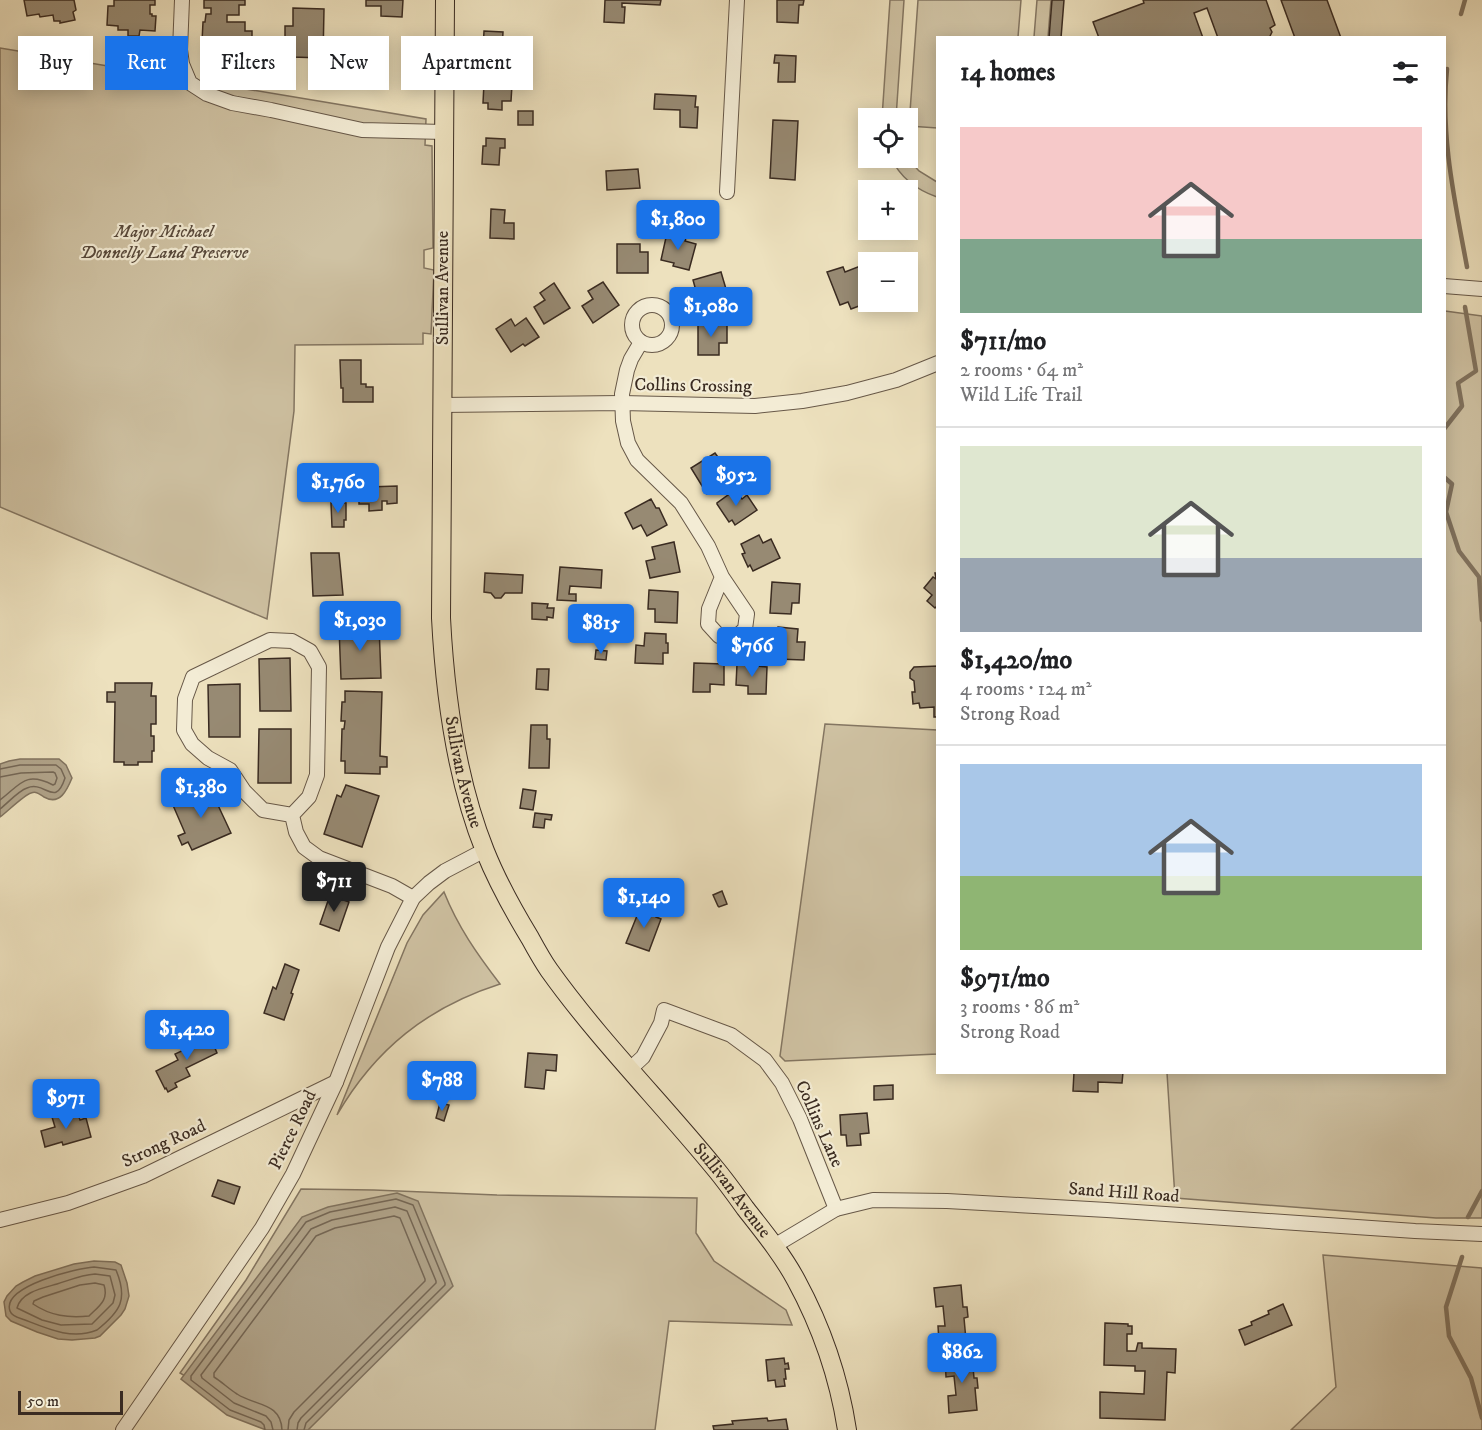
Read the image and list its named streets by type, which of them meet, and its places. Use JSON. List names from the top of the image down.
{
  "streets": {
    "main road": ["Sullivan Avenue"],
    "street": [
      "Collins Crossing",
      "Collins Lane",
      "Pierce Road",
      "Strong Road",
      "Sand Hill Road"
    ]
  },
  "crossings": [
    ["Sullivan Avenue", "Collins Crossing"],
    ["Sullivan Avenue", "Collins Lane"],
    ["Sullivan Avenue", "Pierce Road"],
    ["Sullivan Avenue", "Sand Hill Road"],
    ["Collins Lane", "Sand Hill Road"],
    ["Pierce Road", "Strong Road"]
  ],
  "parks": ["Major Michael Donnelly Land Preserve"],
  "scale_bar": "50 m",
  "page": {
    "chip": [
      "Buy",
      "Rent",
      "Filters",
      "New",
      "Apartment"
    ],
    "heading": "14 homes",
    "map_buttons": ["+", "−"],
    "list": [
      {
        "name": "$711/mo",
        "note": "2 rooms · 64 m² · Wild Life Trail"
      },
      {
        "name": "$1,420/mo",
        "note": "4 rooms · 124 m² · Strong Road"
      },
      {
        "name": "$971/mo",
        "note": "3 rooms · 86 m² · Strong Road"
      }
    ],
    "price": [
      "$1,800",
      "$1,080",
      "$952",
      "$1,760",
      "$1,030",
      "$815",
      "$766",
      "$1,380",
      "$711",
      "$1,140",
      "$1,420",
      "$788",
      "$971",
      "$862"
    ],
    "scale": "50 m"
  }
}
